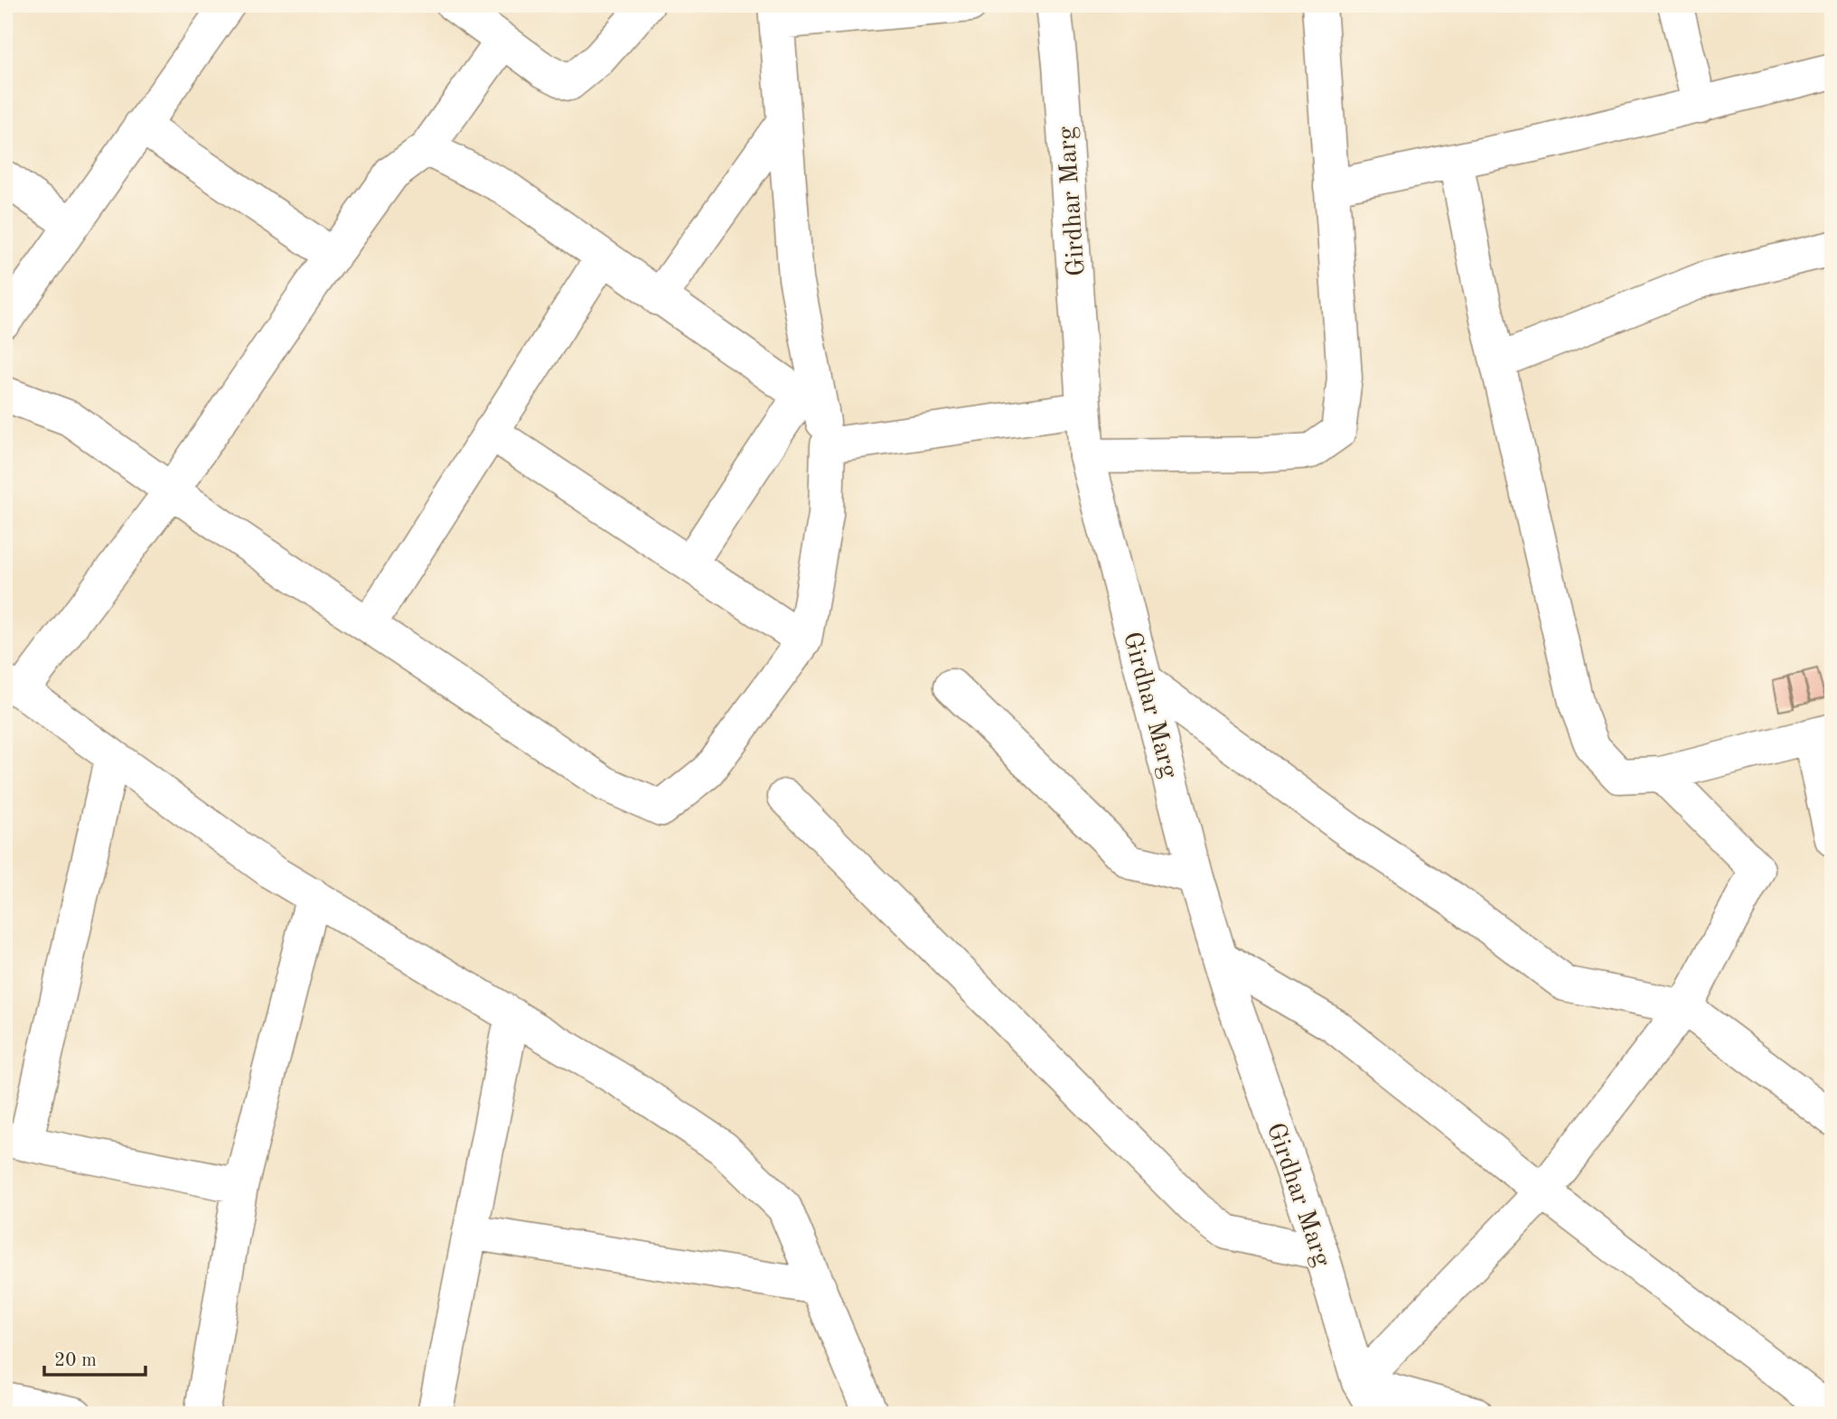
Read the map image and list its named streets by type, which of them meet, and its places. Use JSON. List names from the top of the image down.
{
  "streets": {
    "street": ["Girdhar Marg"]
  },
  "scale_bar": "20 m"
}
